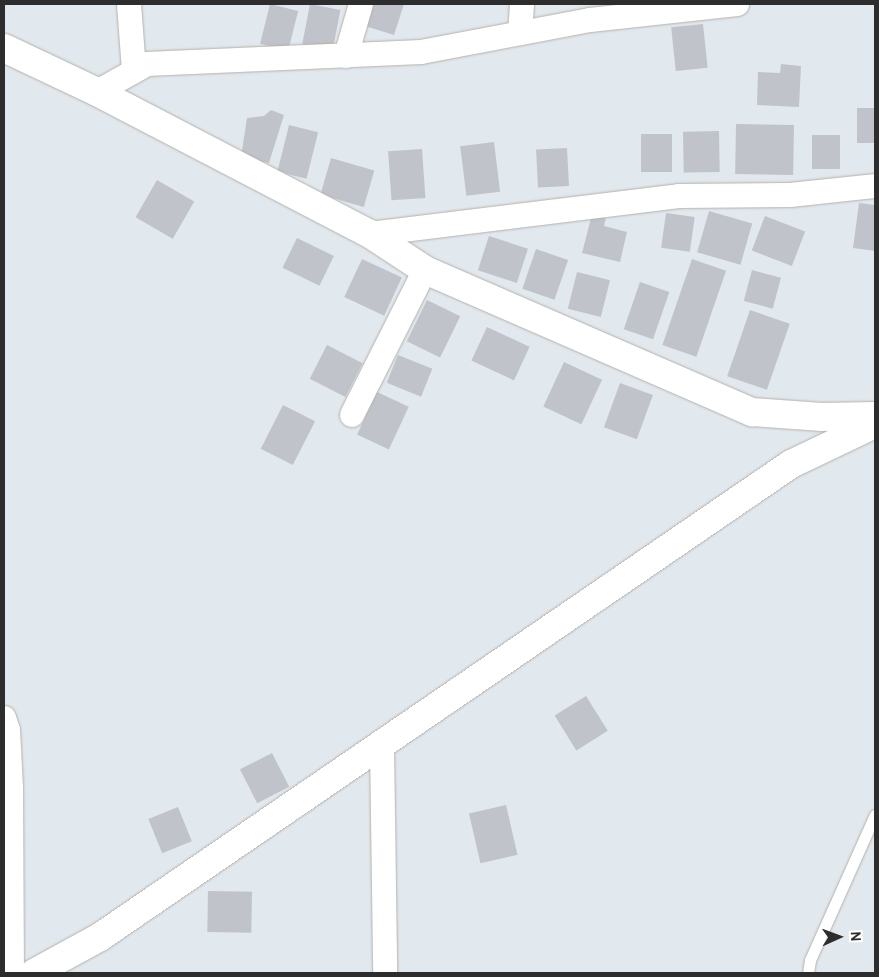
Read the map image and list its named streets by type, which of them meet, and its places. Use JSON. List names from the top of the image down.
{
  "north": "right"
}
